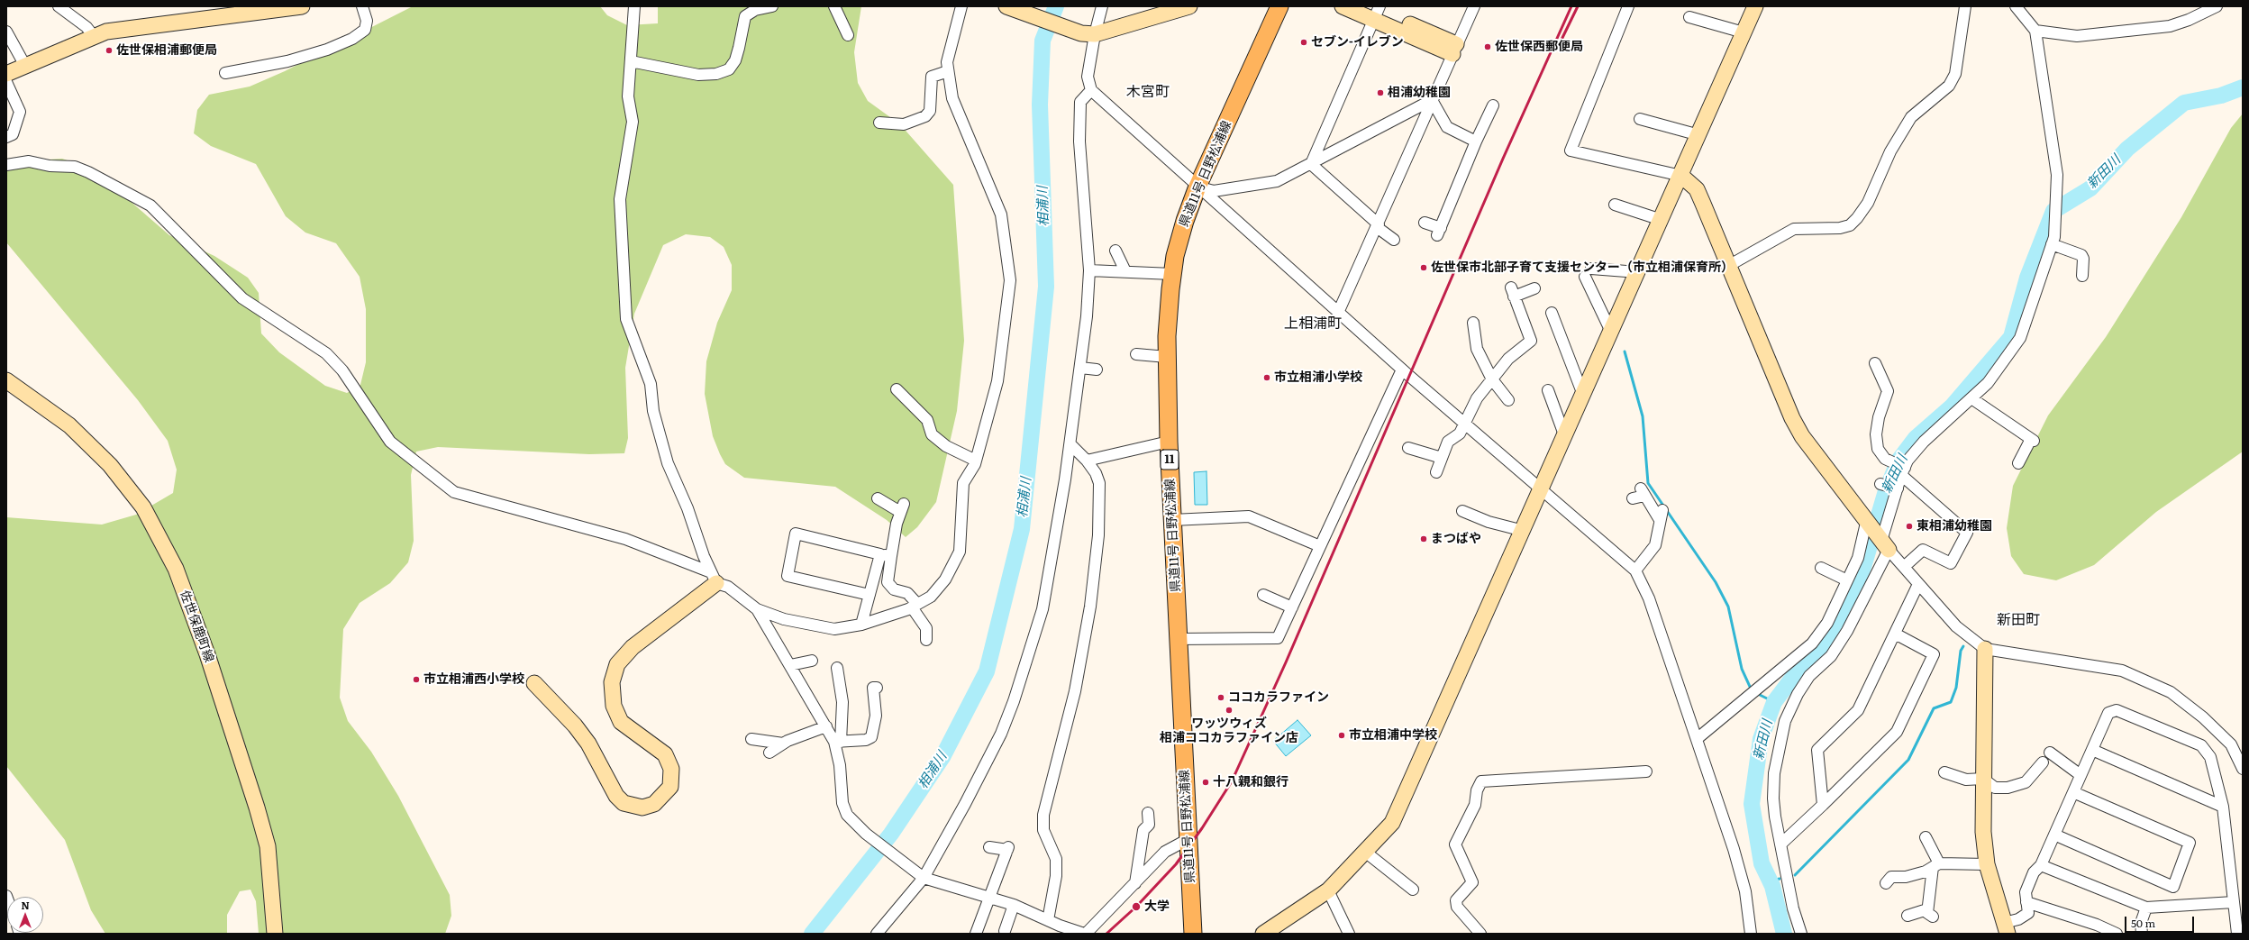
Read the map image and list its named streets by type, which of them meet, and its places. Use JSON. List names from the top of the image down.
{
  "streets": {
    "main road": ["県道11号 日野松浦線", "11"],
    "street": ["佐世保鹿町線"]
  },
  "districts": ["木宮町", "上相浦町", "新田町"],
  "water": ["新田川", "相浦川"],
  "places": [
    "セブン-イレブン",
    "佐世保西郵便局",
    "佐世保相浦郵便局",
    "相浦幼稚園",
    "佐世保市北部子育て支援センター（市立相浦保育所）",
    "市立相浦小学校",
    "東相浦幼稚園",
    "まつばや",
    "市立相浦西小学校",
    "ココカラファイン",
    "ワッツウィズ 相浦ココカラファイン店",
    "市立相浦中学校",
    "十八親和銀行",
    "大学"
  ],
  "scale_bar": "50 m",
  "north": "top"
}
